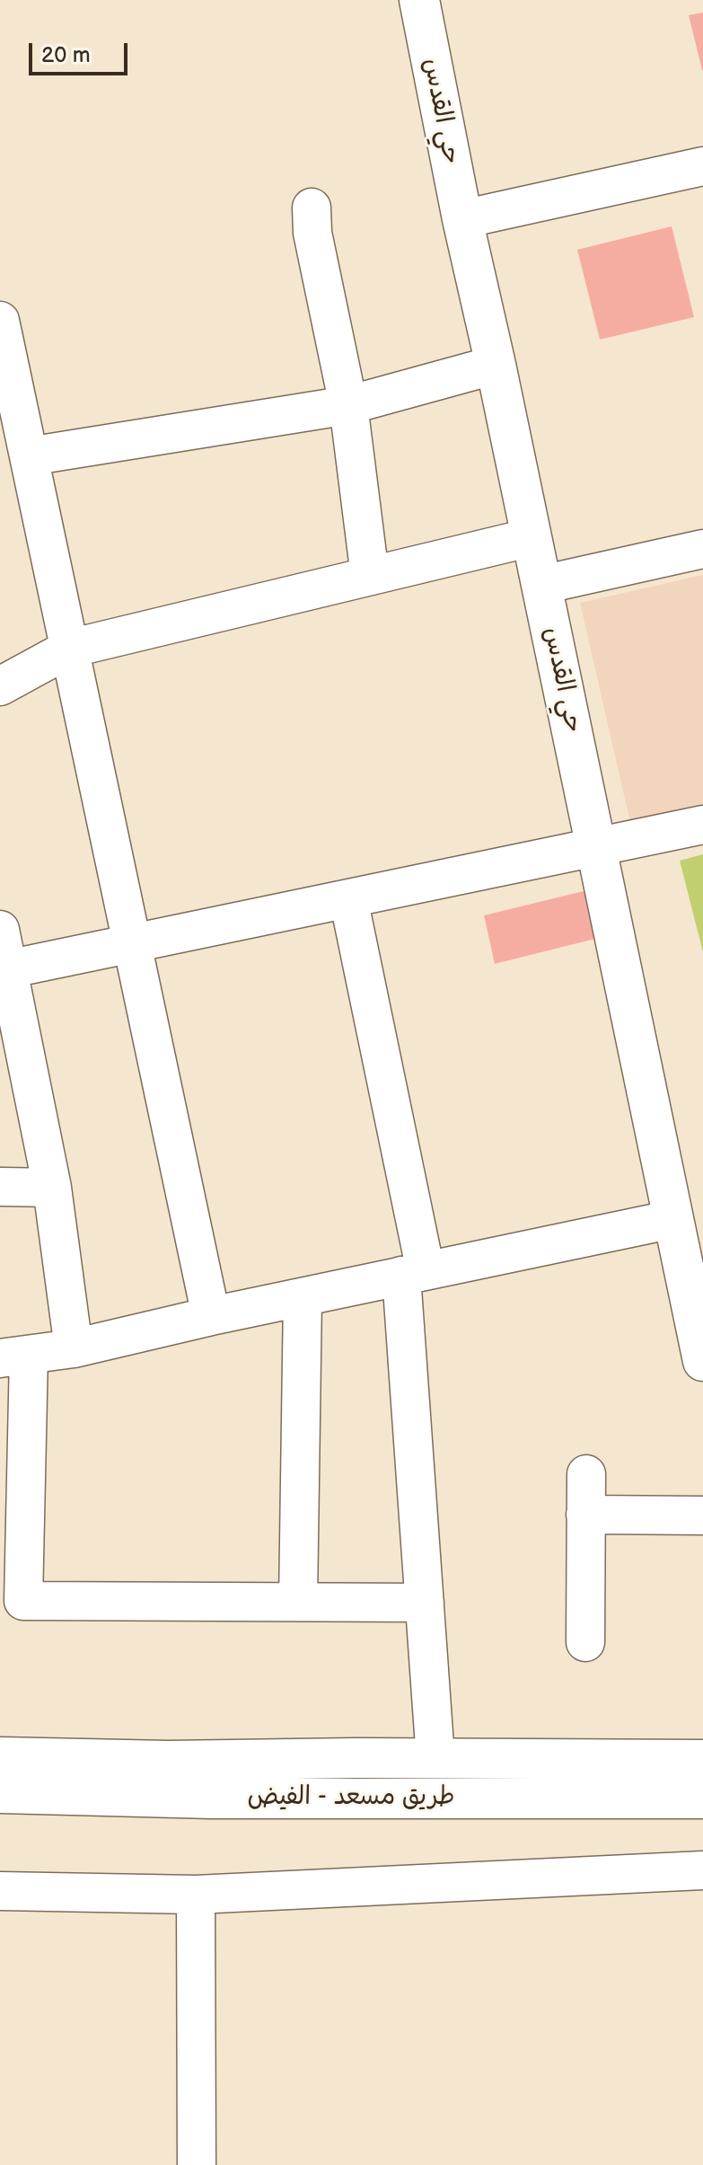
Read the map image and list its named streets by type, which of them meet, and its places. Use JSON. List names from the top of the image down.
{
  "streets": {
    "main road": ["حي القدس", "طريق مسعد - الفيض"]
  },
  "scale_bar": "20 m"
}
